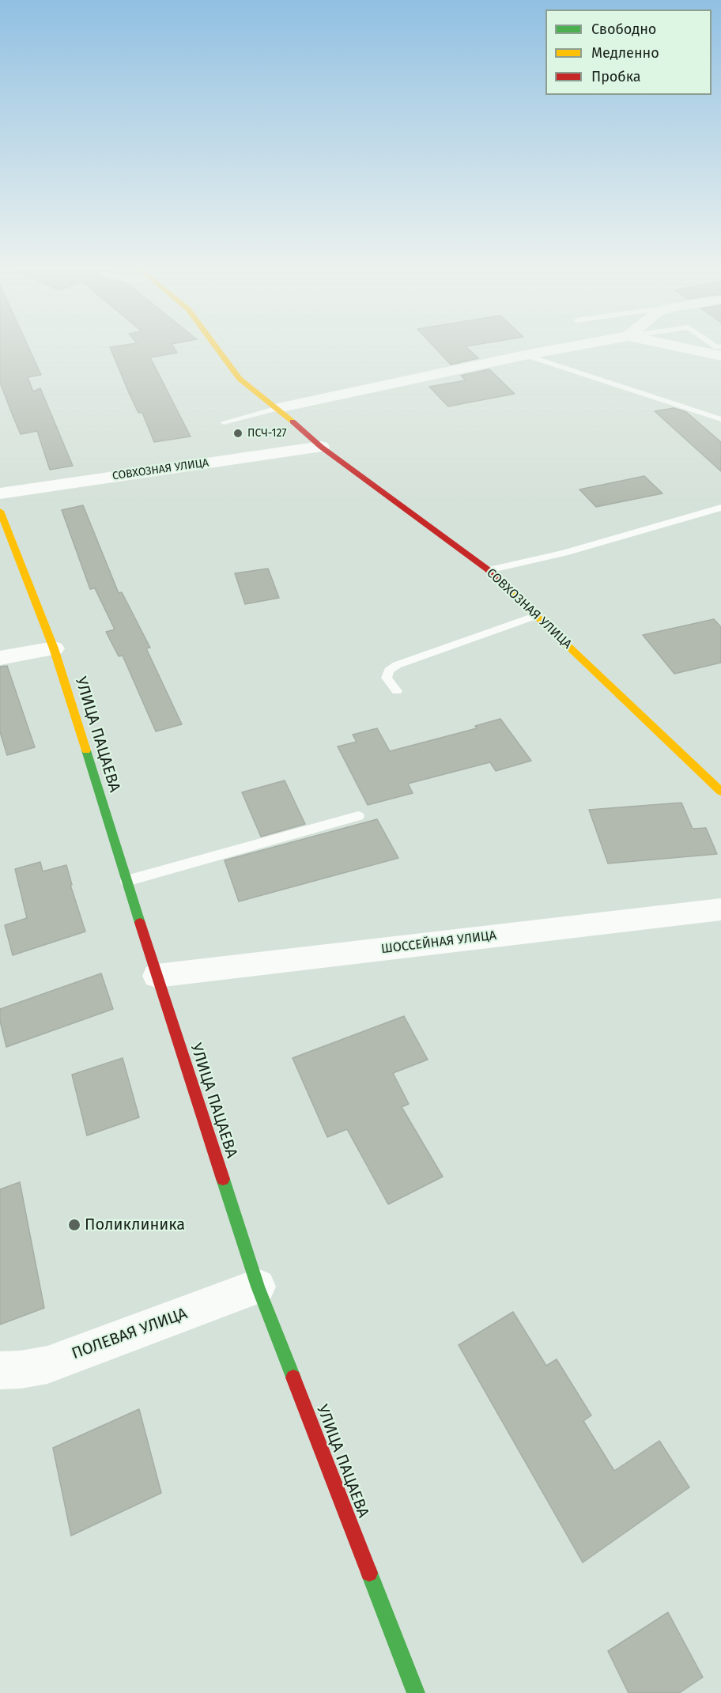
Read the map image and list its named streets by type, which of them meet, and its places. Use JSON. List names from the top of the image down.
{
  "streets": {
    "street": [
      "СОВХОЗНАЯ УЛИЦА",
      "УЛИЦА ПАЦАЕВА",
      "ШОССЕЙНАЯ УЛИЦА",
      "ПОЛЕВАЯ УЛИЦА"
    ]
  },
  "crossings": [
    ["УЛИЦА ПАЦАЕВА", "ШОССЕЙНАЯ УЛИЦА"],
    ["УЛИЦА ПАЦАЕВА", "ПОЛЕВАЯ УЛИЦА"]
  ],
  "places": ["ПСЧ-127", "Поликлиника"],
  "legend": ["Свободно", "Медленно", "Пробка"]
}
